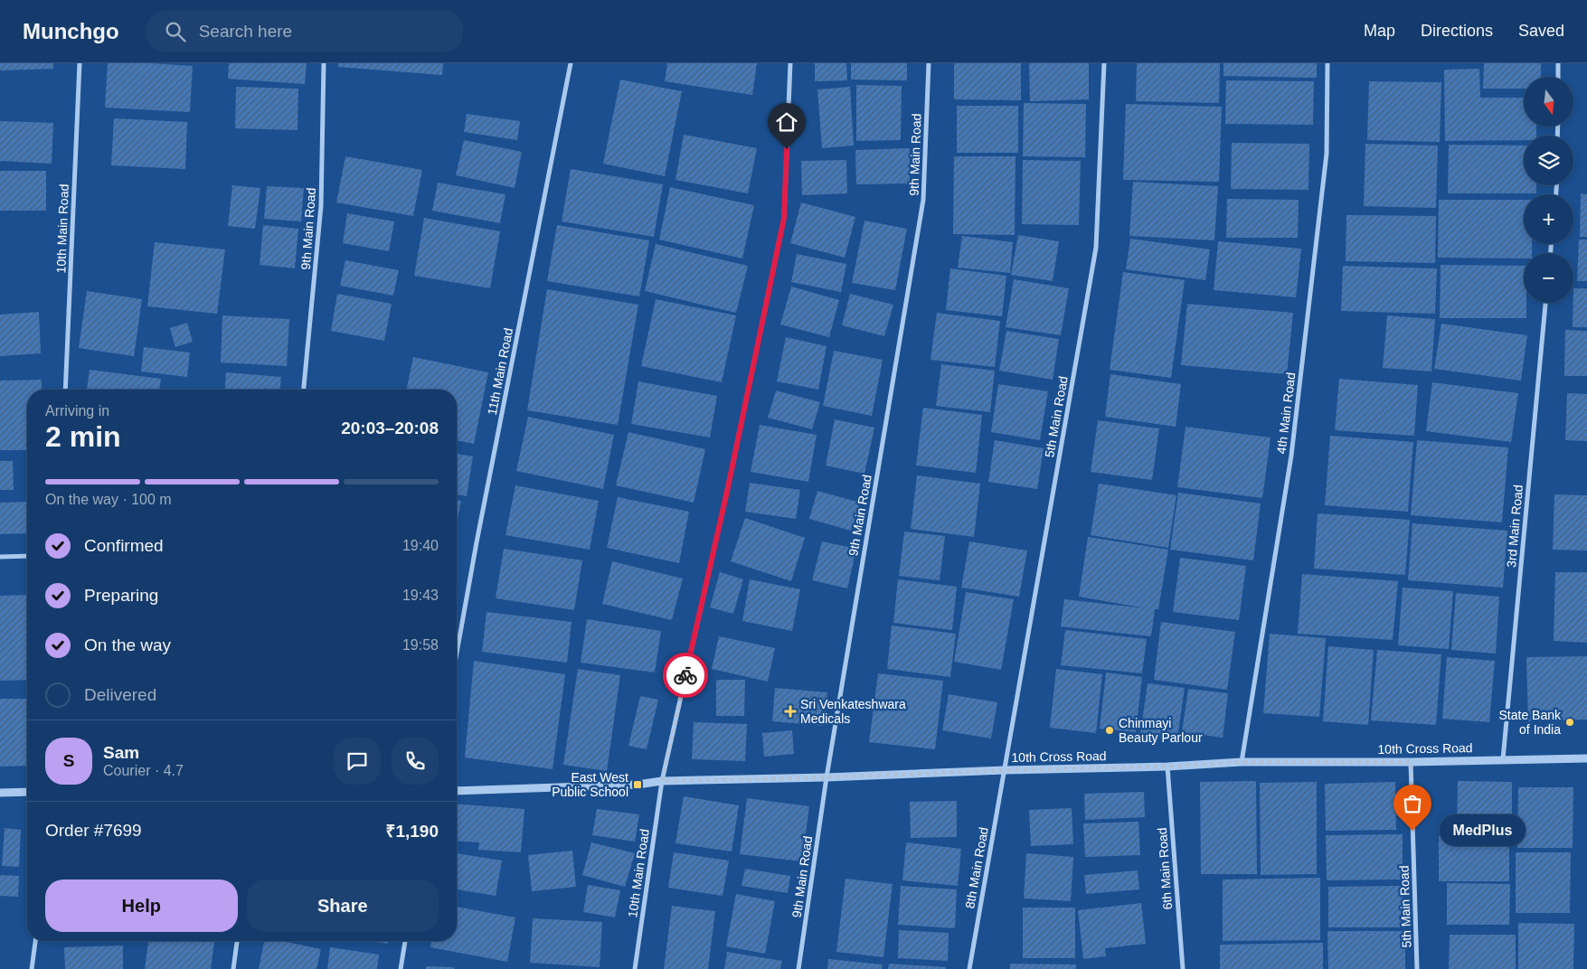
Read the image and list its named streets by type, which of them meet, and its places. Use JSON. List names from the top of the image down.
{
  "streets": {
    "street": [
      "9th Main Road",
      "10th Main Road",
      "11th Main Road",
      "4th Main Road",
      "5th Main Road",
      "3rd Main Road",
      "10th Cross Road",
      "8th Main Road",
      "6th Main Road"
    ]
  },
  "crossings": [
    ["9th Main Road", "10th Cross Road"],
    ["10th Main Road", "10th Cross Road"],
    ["4th Main Road", "10th Cross Road"],
    ["5th Main Road", "10th Cross Road"],
    ["5th Main Road", "8th Main Road"],
    ["3rd Main Road", "10th Cross Road"],
    ["10th Cross Road", "8th Main Road"],
    ["10th Cross Road", "6th Main Road"]
  ],
  "places": {
    "health": ["Sri Venkateshwara Medicals"],
    "other": ["State Bank of India", "Chinmayi Beauty Parlour", "MedPlus"],
    "transit": ["East West Public School"]
  },
  "north": "bottom",
  "page": {
    "header": "Munchgo",
    "search": "Search here",
    "nav": ["Map", "Directions", "Saved"],
    "map_buttons": ["+", "−"],
    "heading": ["2 min", "Arriving in", "20:03–20:08"],
    "panel": [
      "Sam",
      "Courier · 4.7",
      "Order #7699",
      "₹1,190"
    ],
    "bar": "On the way · 100 m",
    "list": [
      ["Confirmed", "19:40"],
      ["Preparing", "19:43"],
      ["On the way", "19:58"],
      "Delivered"
    ],
    "round": "S",
    "bubble": "MedPlus",
    "buttons": ["Help", "Share"]
  }
}
